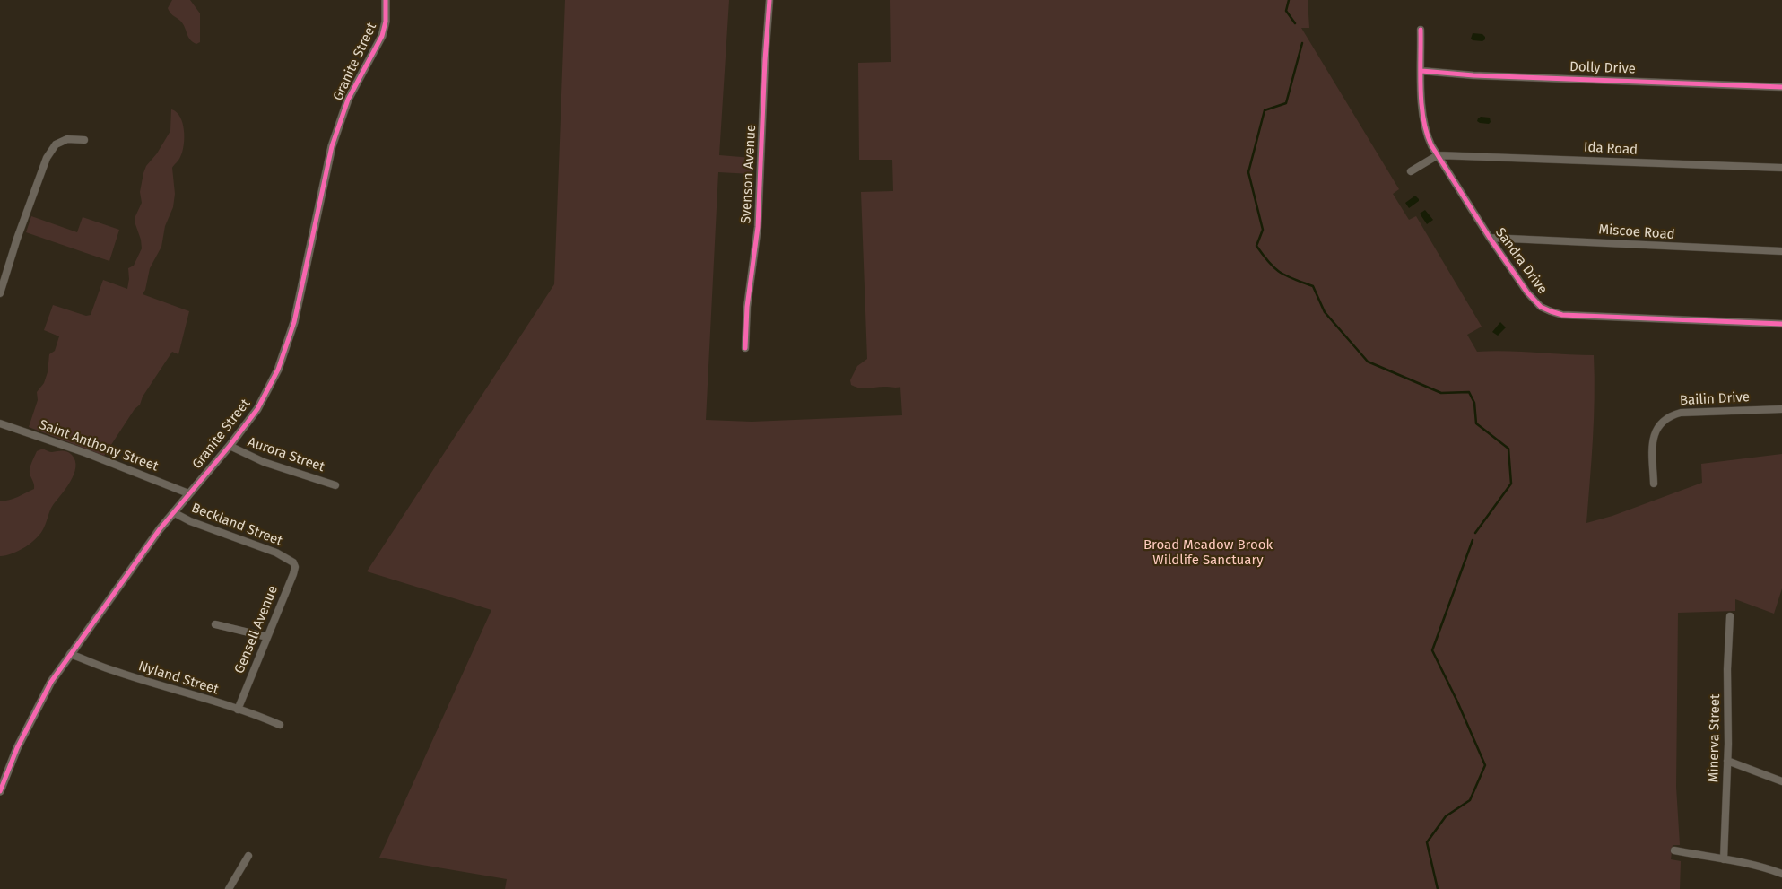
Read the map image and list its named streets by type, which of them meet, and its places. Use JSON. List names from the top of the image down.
{
  "streets": {
    "street": [
      "Granite Street",
      "Dolly Drive",
      "Ida Road",
      "Svenson Avenue",
      "Miscoe Road",
      "Sandra Drive",
      "Bailin Drive",
      "Saint Anthony Street",
      "Aurora Street",
      "Beckland Street",
      "Gensell Avenue",
      "Nyland Street",
      "Minerva Street"
    ]
  },
  "crossings": [
    ["Granite Street", "Saint Anthony Street"],
    ["Granite Street", "Aurora Street"],
    ["Granite Street", "Beckland Street"],
    ["Granite Street", "Nyland Street"],
    ["Dolly Drive", "Sandra Drive"],
    ["Ida Road", "Sandra Drive"],
    ["Miscoe Road", "Sandra Drive"],
    ["Beckland Street", "Gensell Avenue"],
    ["Gensell Avenue", "Nyland Street"]
  ],
  "parks": ["Broad Meadow Brook Wildlife Sanctuary"]
}
